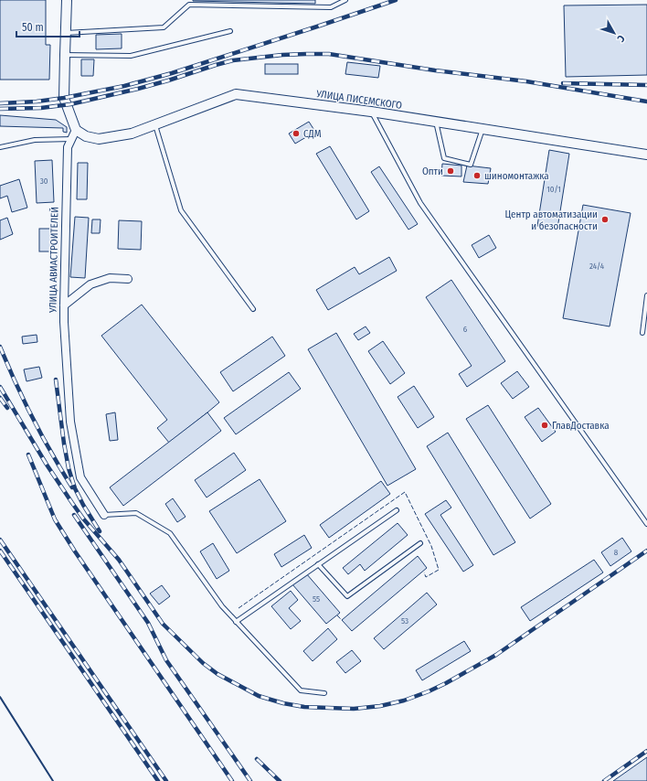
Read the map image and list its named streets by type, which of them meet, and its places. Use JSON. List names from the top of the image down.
{
  "streets": {
    "street": ["УЛИЦА ПИСЕМСКОГО", "УЛИЦА АВИАСТРОИТЕЛЕЙ"]
  },
  "crossings": [
    ["УЛИЦА ПИСЕМСКОГО", "УЛИЦА АВИАСТРОИТЕЛЕЙ"]
  ],
  "places": [
    "СДМ",
    "Опти",
    "шиномонтажка",
    "Центр автоматизации и безопасности",
    "ГлавДоставка"
  ],
  "house_numbers": [
    "30",
    "10/1",
    "24/4",
    "6",
    "8",
    "55",
    "53"
  ],
  "scale_bar": "50 m",
  "north": "bottom right"
}
